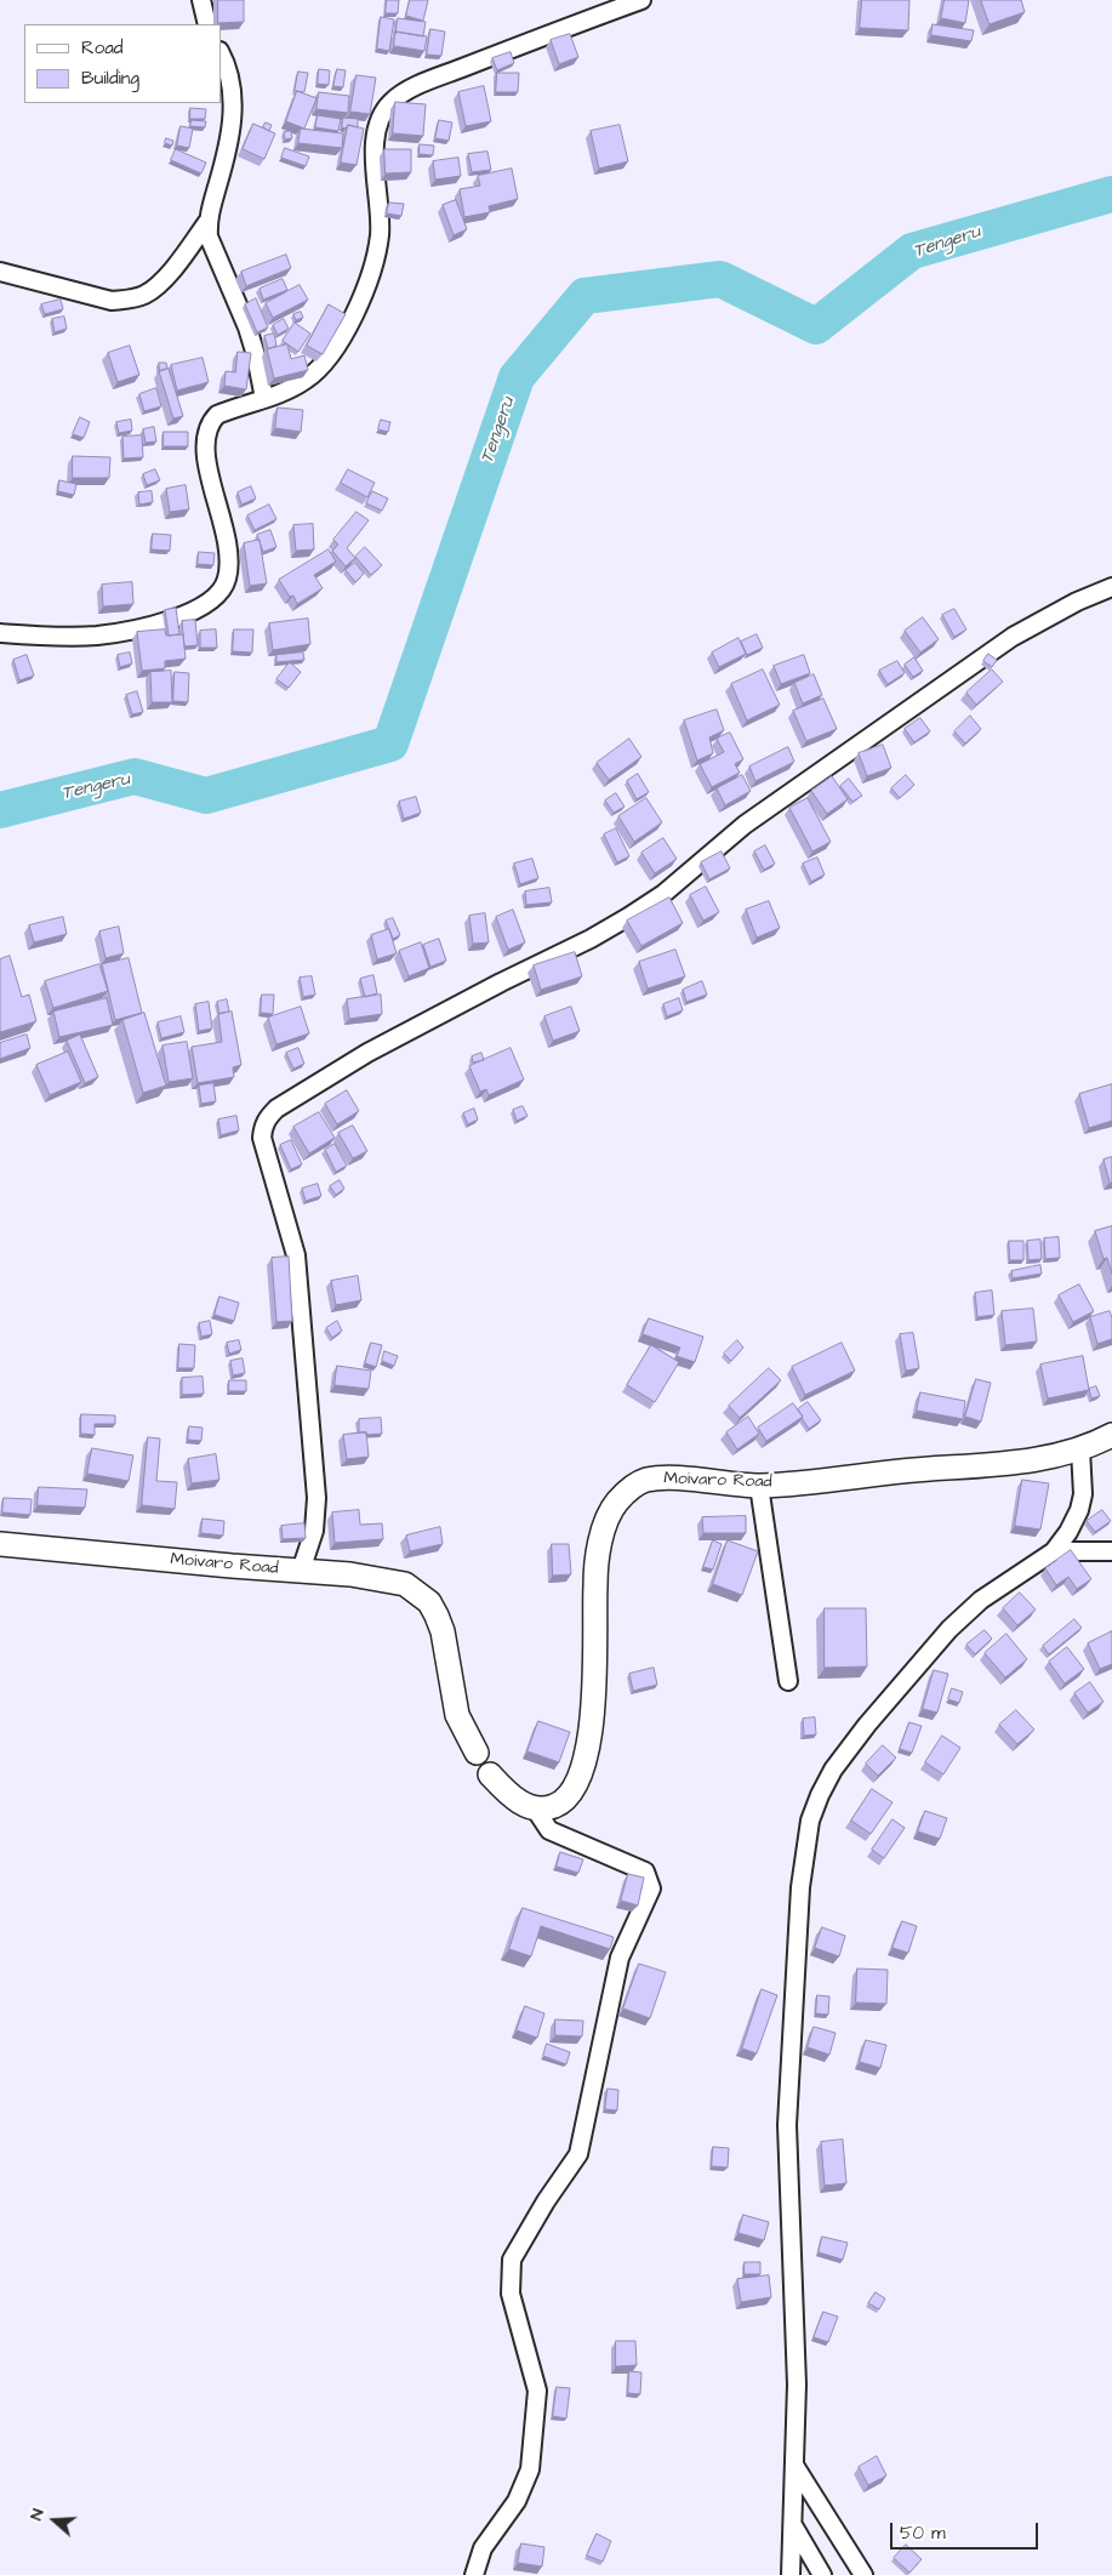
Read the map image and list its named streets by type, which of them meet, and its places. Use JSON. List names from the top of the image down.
{
  "streets": {
    "street": ["Moivaro Road"]
  },
  "water": ["Tengeru"],
  "legend": ["Road", "Building"],
  "scale_bar": "50 m",
  "north": "left"
}
